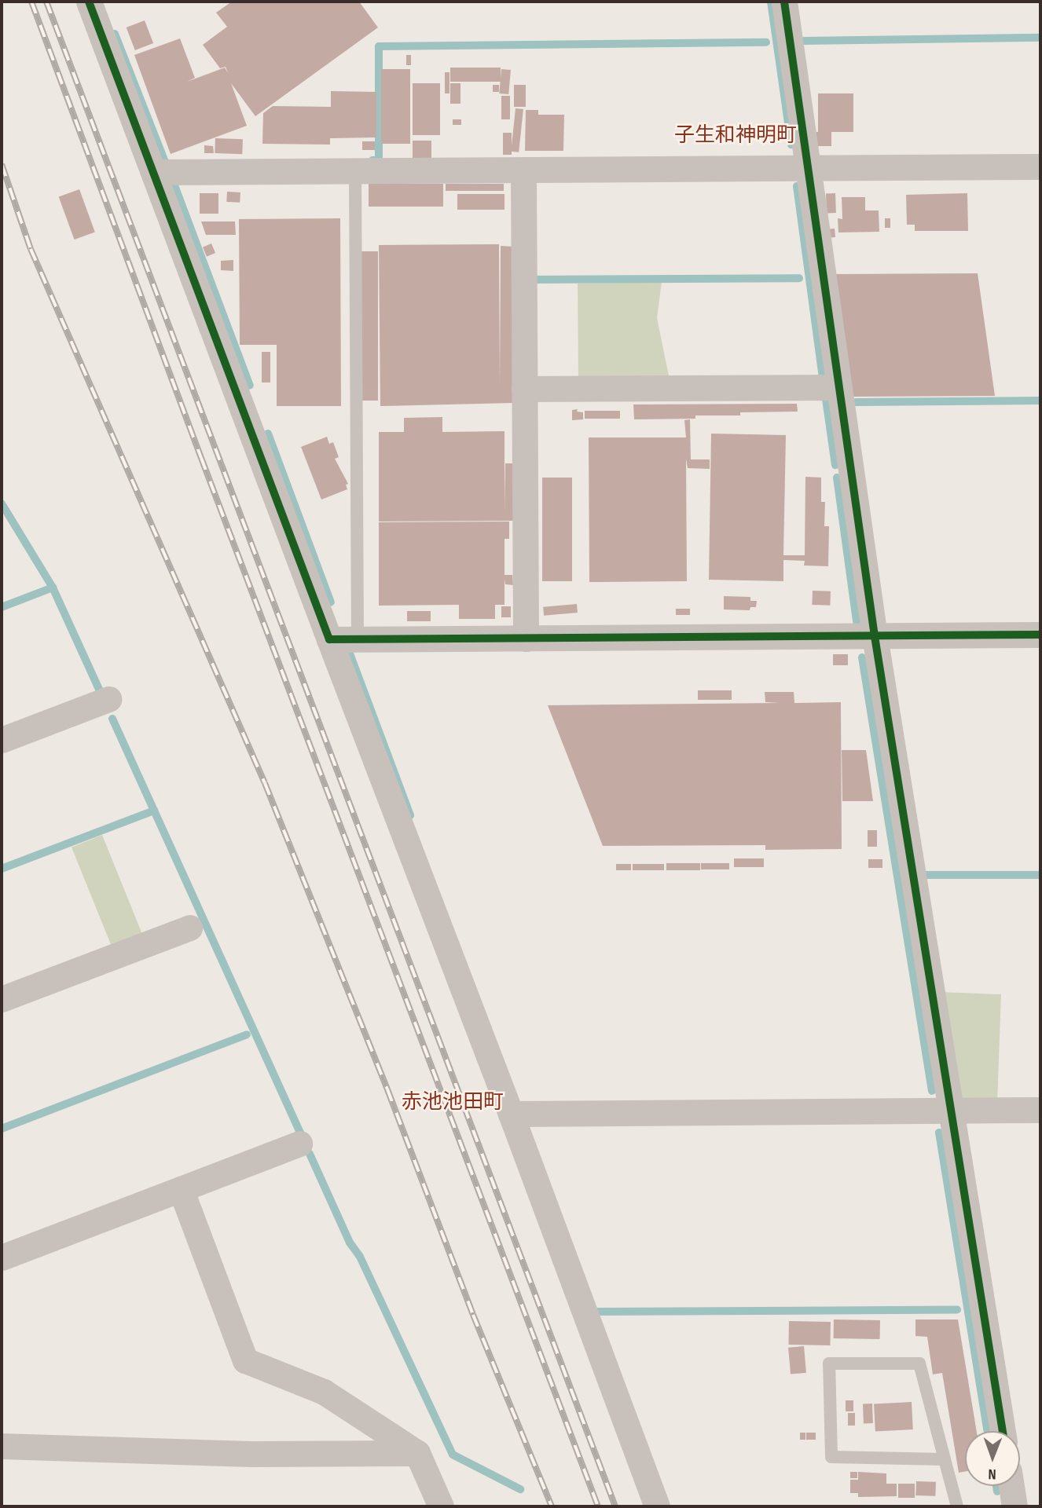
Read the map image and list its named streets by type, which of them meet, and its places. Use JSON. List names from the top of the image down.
{
  "districts": ["子生和神明町", "赤池池田町"],
  "north": "bottom"
}
